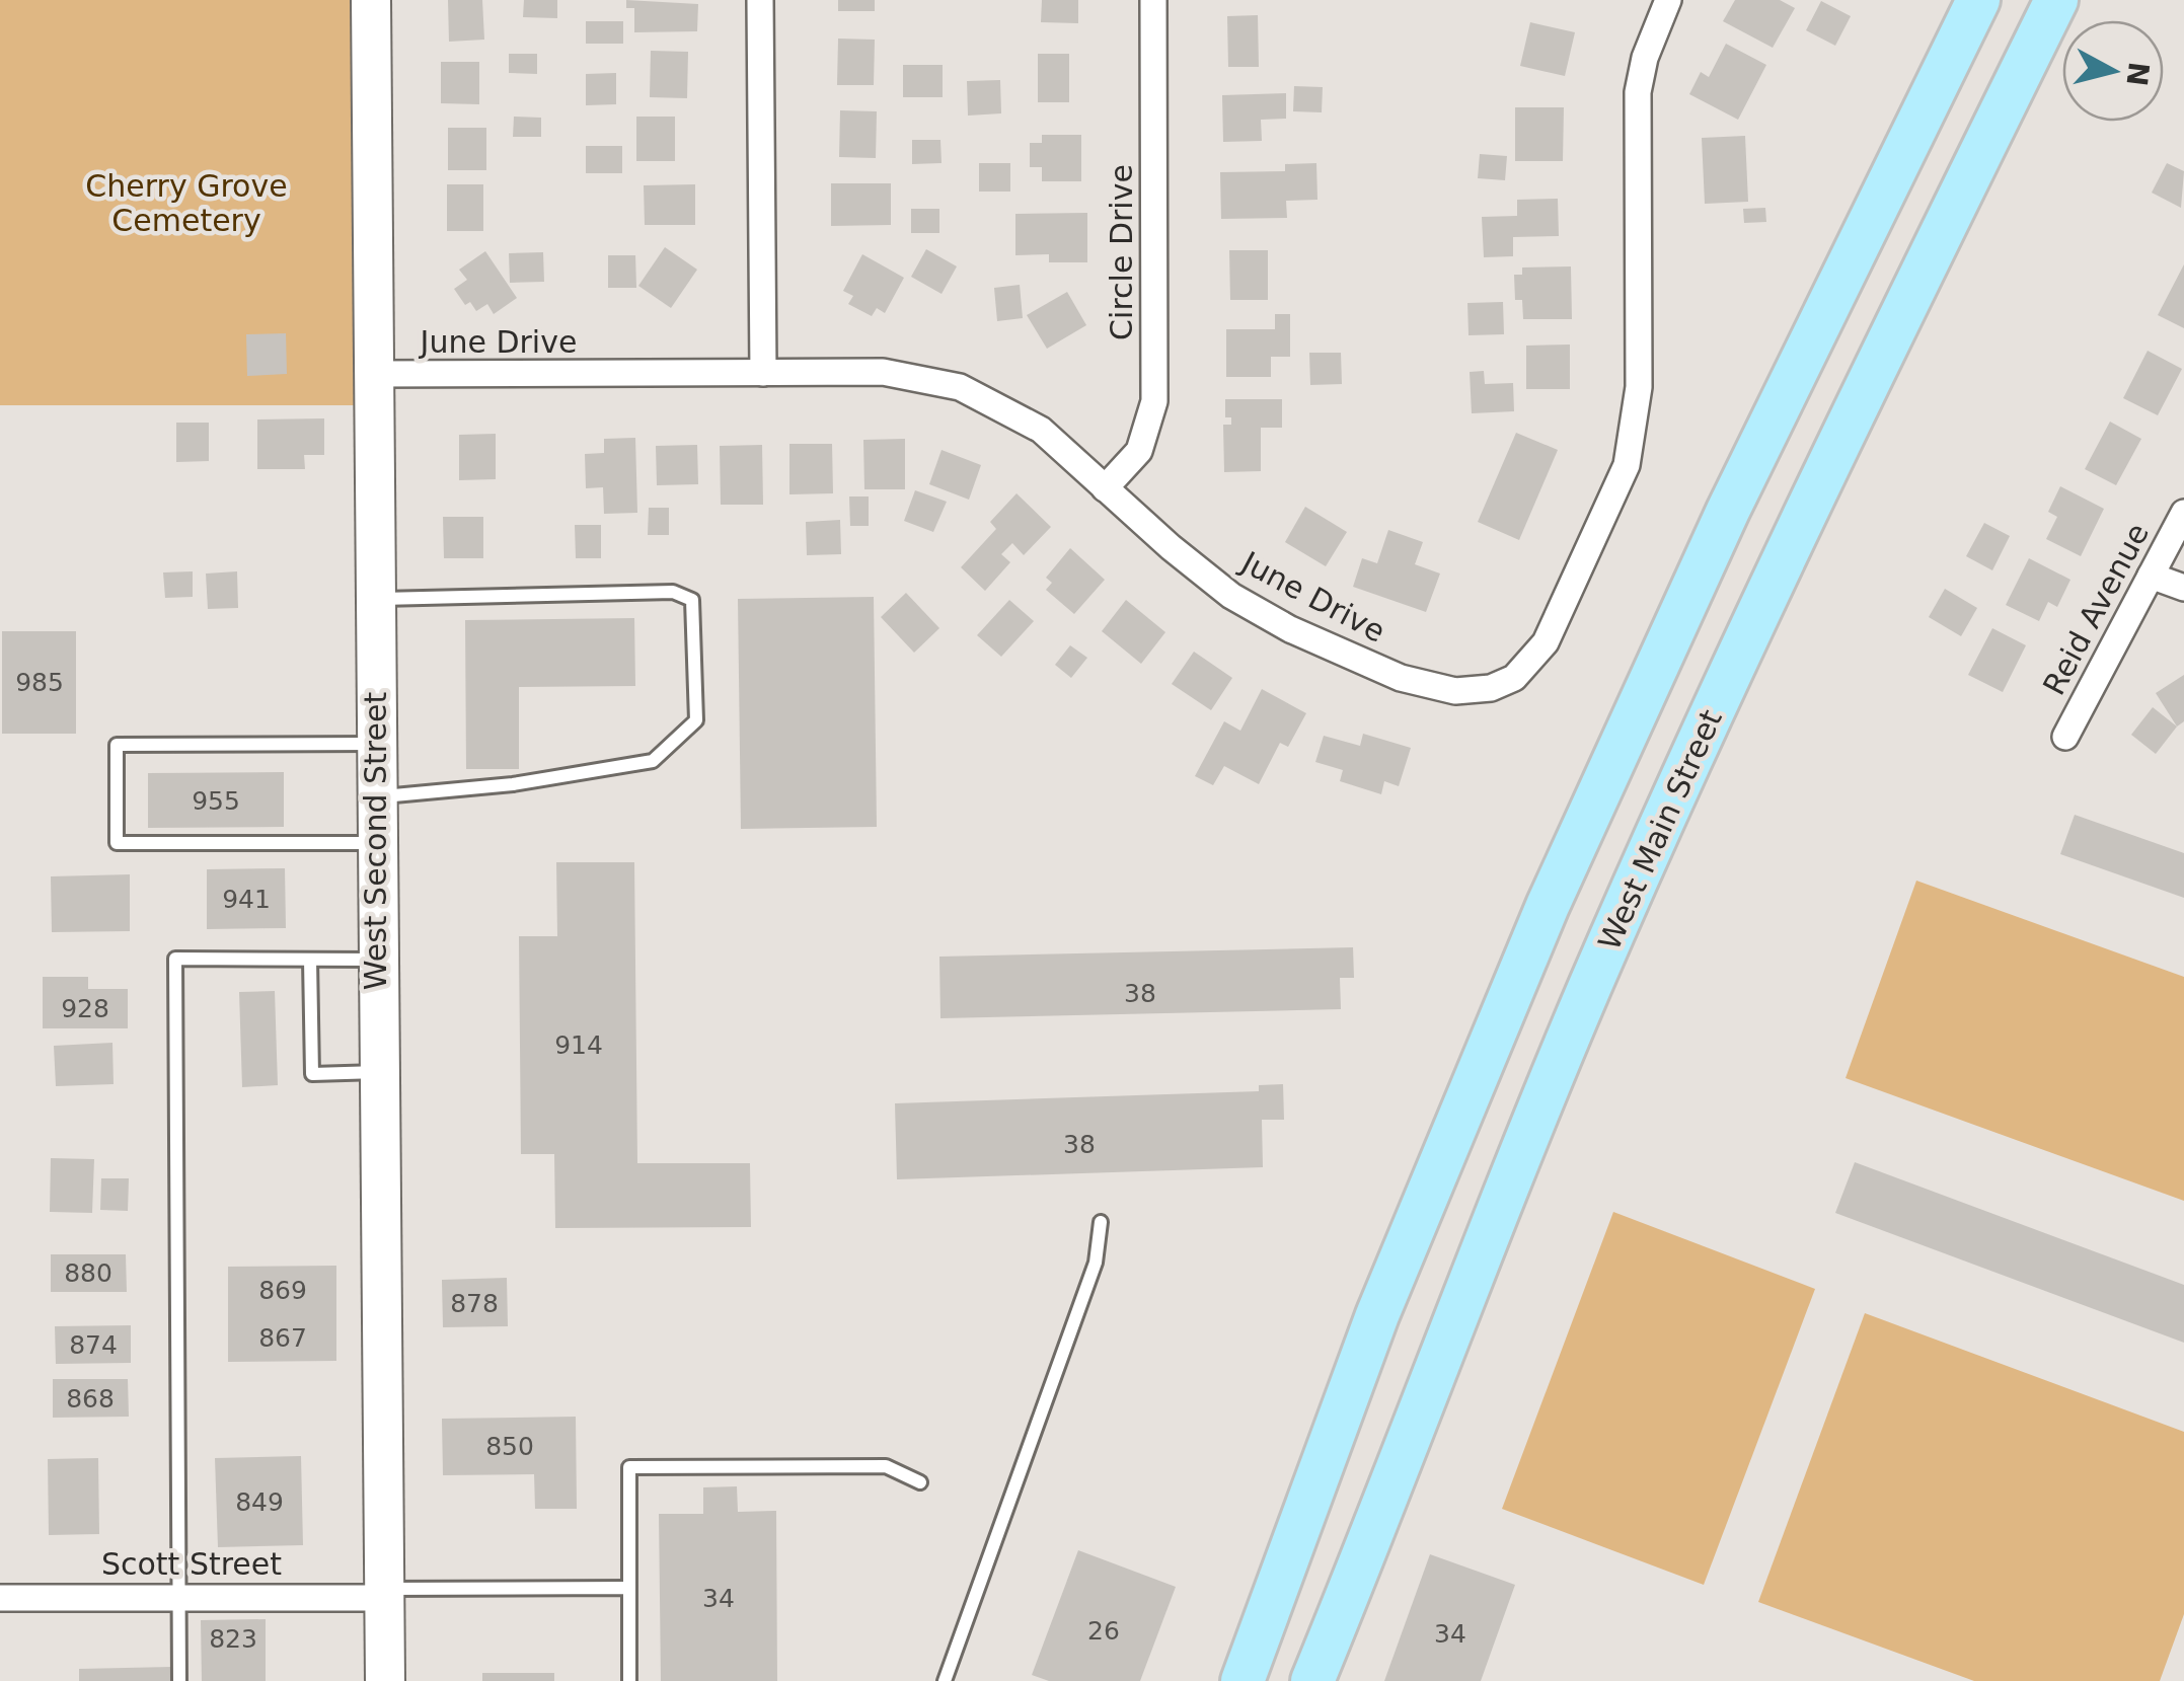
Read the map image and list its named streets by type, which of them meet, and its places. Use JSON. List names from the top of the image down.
{
  "streets": {
    "main road": ["West Main Street", "West Second Street"],
    "street": [
      "Circle Drive",
      "June Drive",
      "Reid Avenue",
      "Scott Street"
    ]
  },
  "crossings": [
    ["Circle Drive", "June Drive"],
    ["June Drive", "West Second Street"],
    ["West Second Street", "Scott Street"]
  ],
  "parks": ["Cherry Grove Cemetery"],
  "house_numbers": [
    "985",
    "955",
    "941",
    "38",
    "928",
    "914",
    "38",
    "880",
    "869",
    "878",
    "867",
    "874",
    "868",
    "850",
    "849",
    "34",
    "26",
    "34",
    "823"
  ],
  "north": "right"
}
